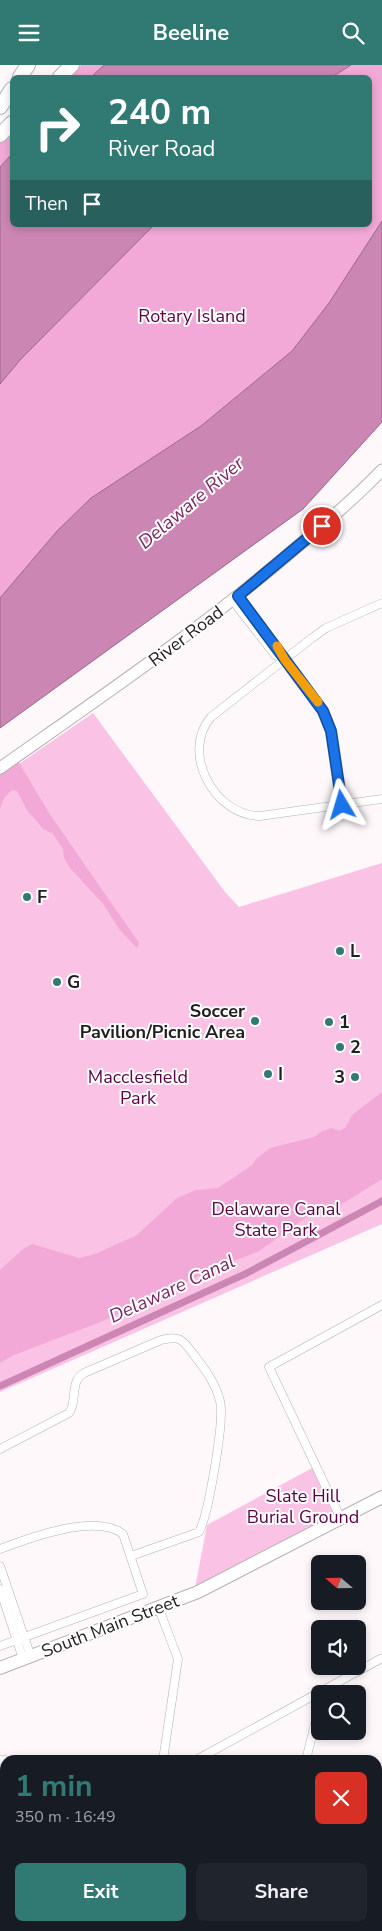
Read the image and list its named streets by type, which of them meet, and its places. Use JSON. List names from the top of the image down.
{
  "streets": {
    "main road": ["River Road", "South Main Street"]
  },
  "water": ["Delaware River", "Delaware Canal"],
  "parks": [
    "Rotary Island",
    "Macclesfield Park",
    "Delaware Canal State Park",
    "Slate Hill Burial Ground"
  ],
  "places": [
    "F",
    "L",
    "G",
    "Soccer Pavilion/Picnic Area",
    "1",
    "2",
    "I",
    "3"
  ],
  "north": "left",
  "page": {
    "header": "Beeline",
    "turn": ["240 m", "River Road"],
    "then": "Then",
    "heading": ["1 min", "350 m · 16:49"],
    "buttons": ["Exit", "Share"]
  }
}
